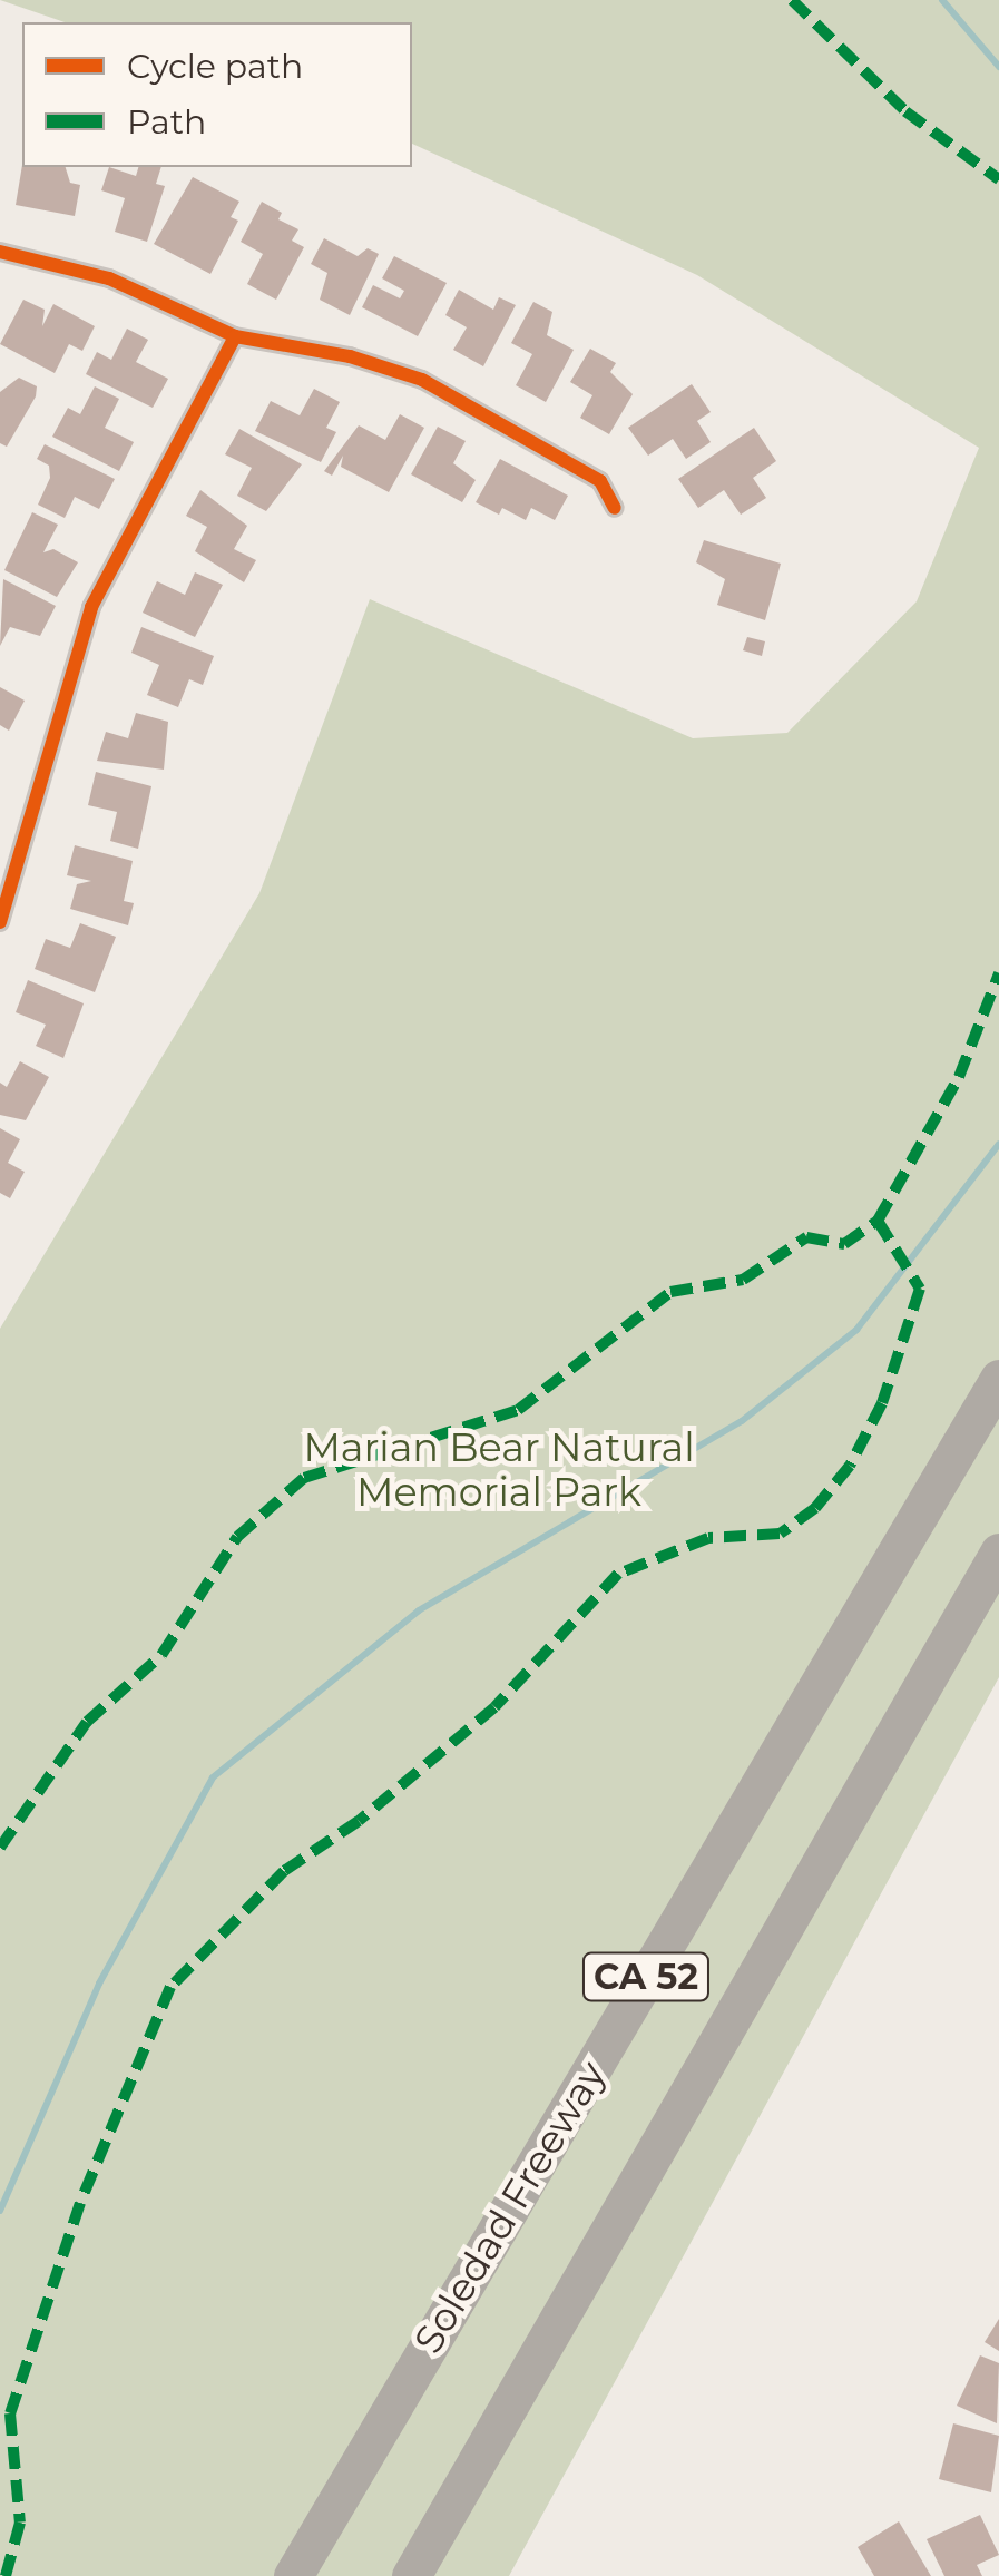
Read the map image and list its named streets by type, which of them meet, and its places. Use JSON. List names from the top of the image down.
{
  "streets": {
    "highway": ["CA 52", "Soledad Freeway"]
  },
  "parks": ["Marian Bear Natural Memorial Park"],
  "legend": ["Cycle path", "Path"]
}
